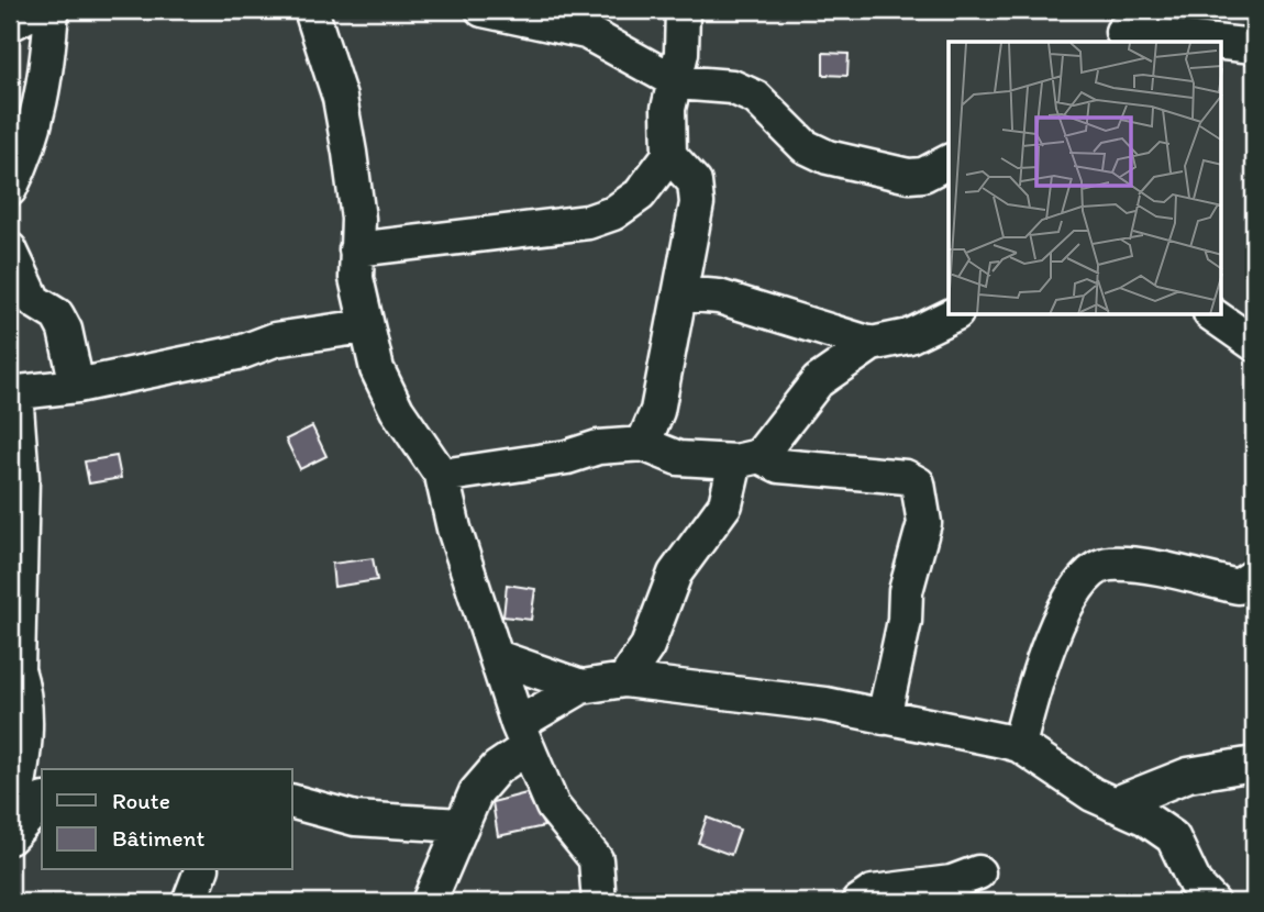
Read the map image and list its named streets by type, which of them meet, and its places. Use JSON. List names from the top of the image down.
{
  "legend": ["Route", "Bâtiment"]
}
